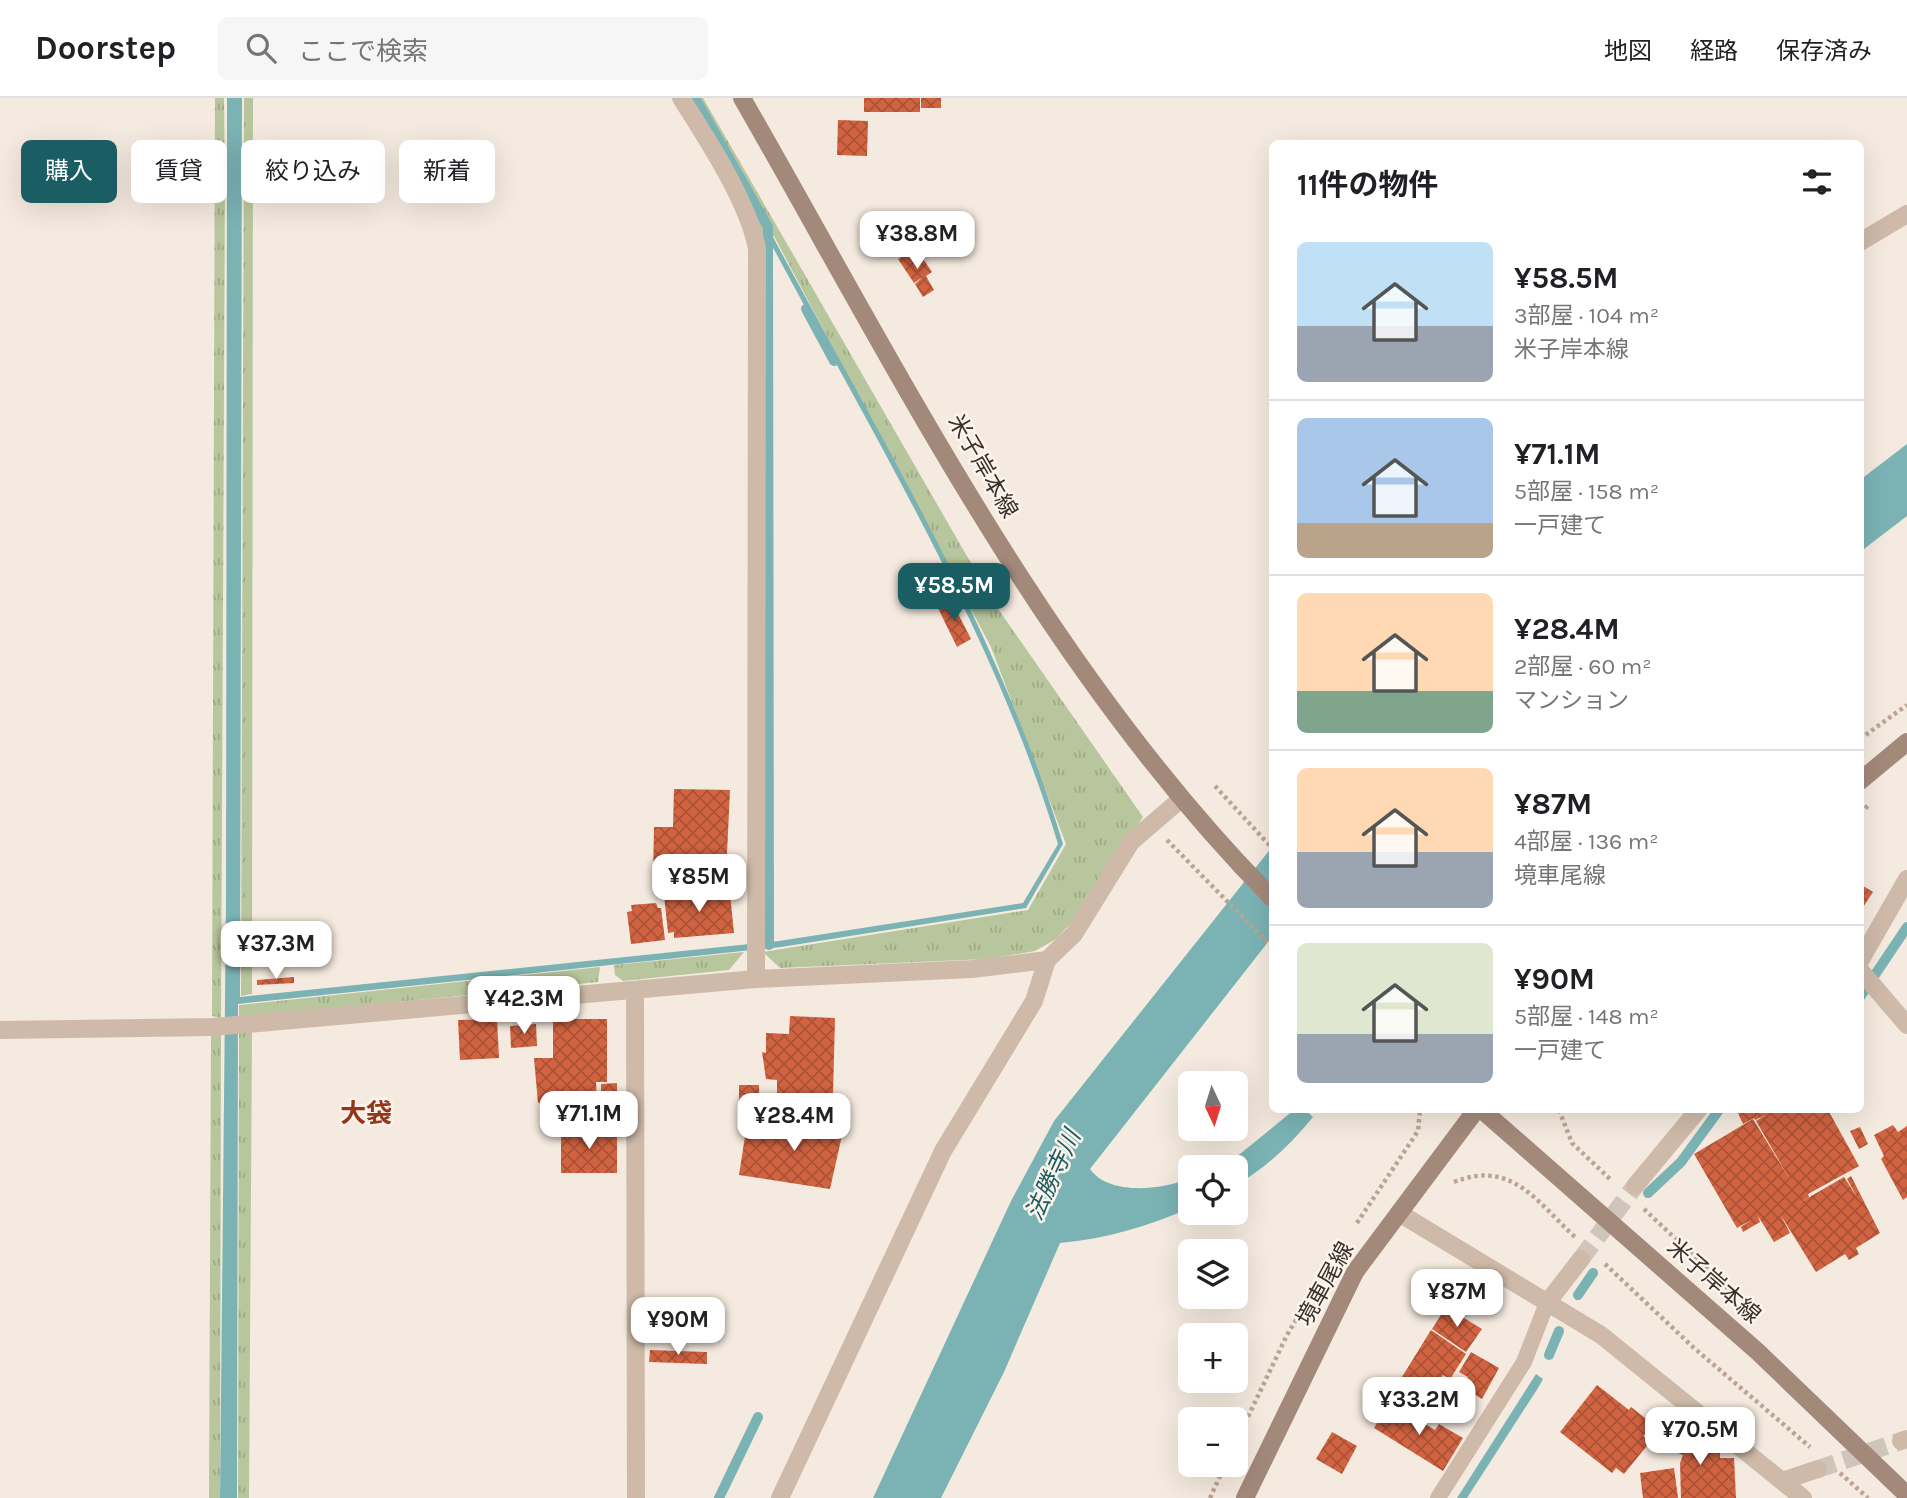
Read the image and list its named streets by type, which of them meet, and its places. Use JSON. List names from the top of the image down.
{
  "streets": {
    "main road": ["米子岸本線", "境車尾線"]
  },
  "districts": ["大袋"],
  "water": ["法勝寺川"],
  "north": "bottom",
  "page": {
    "header": "Doorstep",
    "search": "ここで検索",
    "nav": ["地図", "経路", "保存済み"],
    "chip": [
      "購入",
      "賃貸",
      "絞り込み",
      "新着"
    ],
    "heading": "11件の物件",
    "price": [
      "¥38.8M",
      "¥58.5M",
      "¥85M",
      "¥37.3M",
      "¥42.3M",
      "¥71.1M",
      "¥28.4M",
      "¥87M",
      "¥90M",
      "¥33.2M",
      "¥70.5M"
    ],
    "list": [
      {
        "name": "¥58.5M",
        "note": "3部屋 · 104 m² · 米子岸本線"
      },
      {
        "name": "¥71.1M",
        "note": "5部屋 · 158 m² · 一戸建て"
      },
      {
        "name": "¥28.4M",
        "note": "2部屋 · 60 m² · マンション"
      },
      {
        "name": "¥87M",
        "note": "4部屋 · 136 m² · 境車尾線"
      },
      {
        "name": "¥90M",
        "note": "5部屋 · 148 m² · 一戸建て"
      }
    ],
    "map_buttons": ["+", "−"]
  }
}
